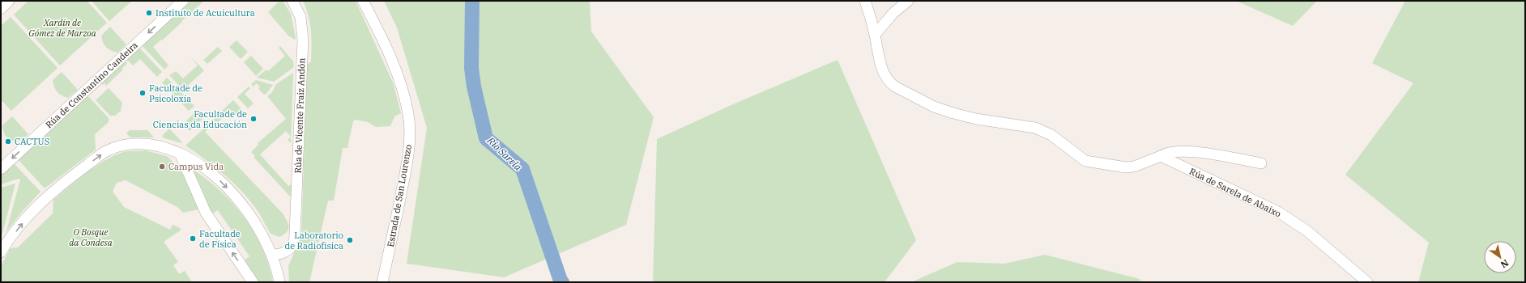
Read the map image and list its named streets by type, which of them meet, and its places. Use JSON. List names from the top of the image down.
{
  "streets": {
    "street": [
      "Rúa de Constantino Candeira",
      "Rúa de Vicente Fraiz Andón",
      "Rúa de Sarela de Abaixo",
      "Estrada de San Lourenzo"
    ]
  },
  "one_way": ["Rúa de Constantino Candeira"],
  "water": ["Río Sarela"],
  "parks": ["Xardín de Gómez de Marzoa", "O Bosque da Condesa"],
  "places": [
    "Instituto de Acuicultura",
    "Facultade de Psicoloxía",
    "Facultade de Ciencias da Educación",
    "CACTUS",
    "Campus Vida",
    "Facultade de Física",
    "Laboratorio de Radiofísica"
  ],
  "north": "bottom right"
}
